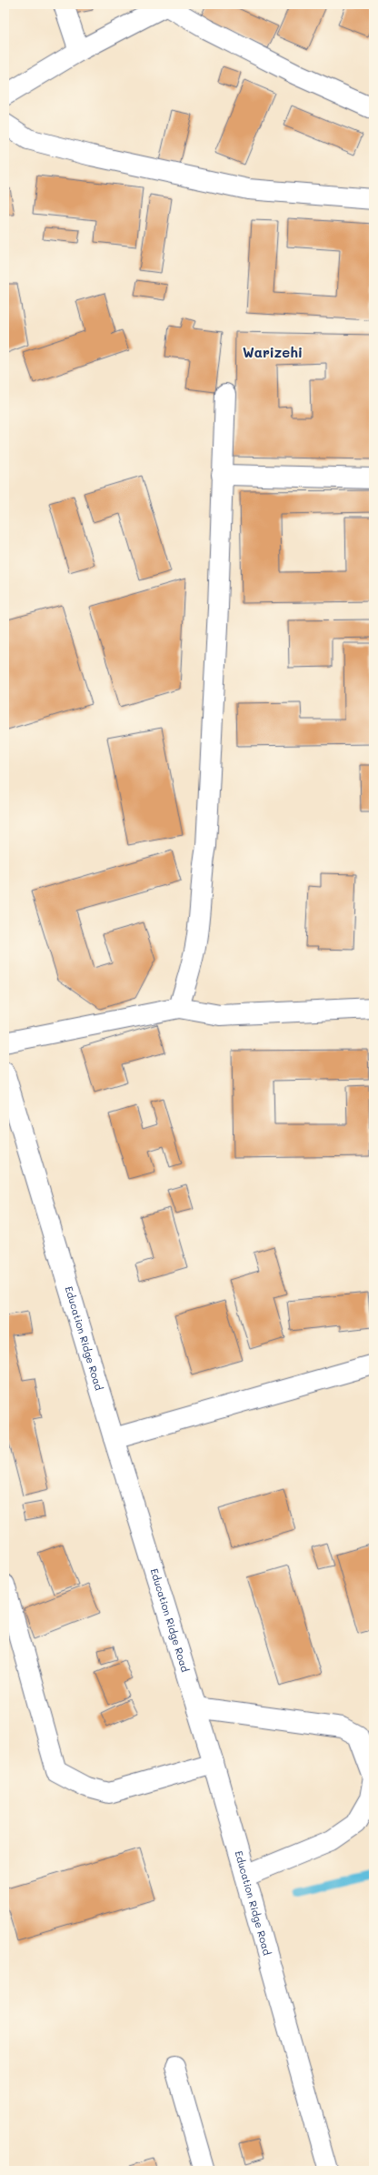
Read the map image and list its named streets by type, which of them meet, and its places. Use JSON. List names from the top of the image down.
{
  "streets": {
    "street": ["Education Ridge Road"]
  },
  "districts": ["Warizehi"]
}
